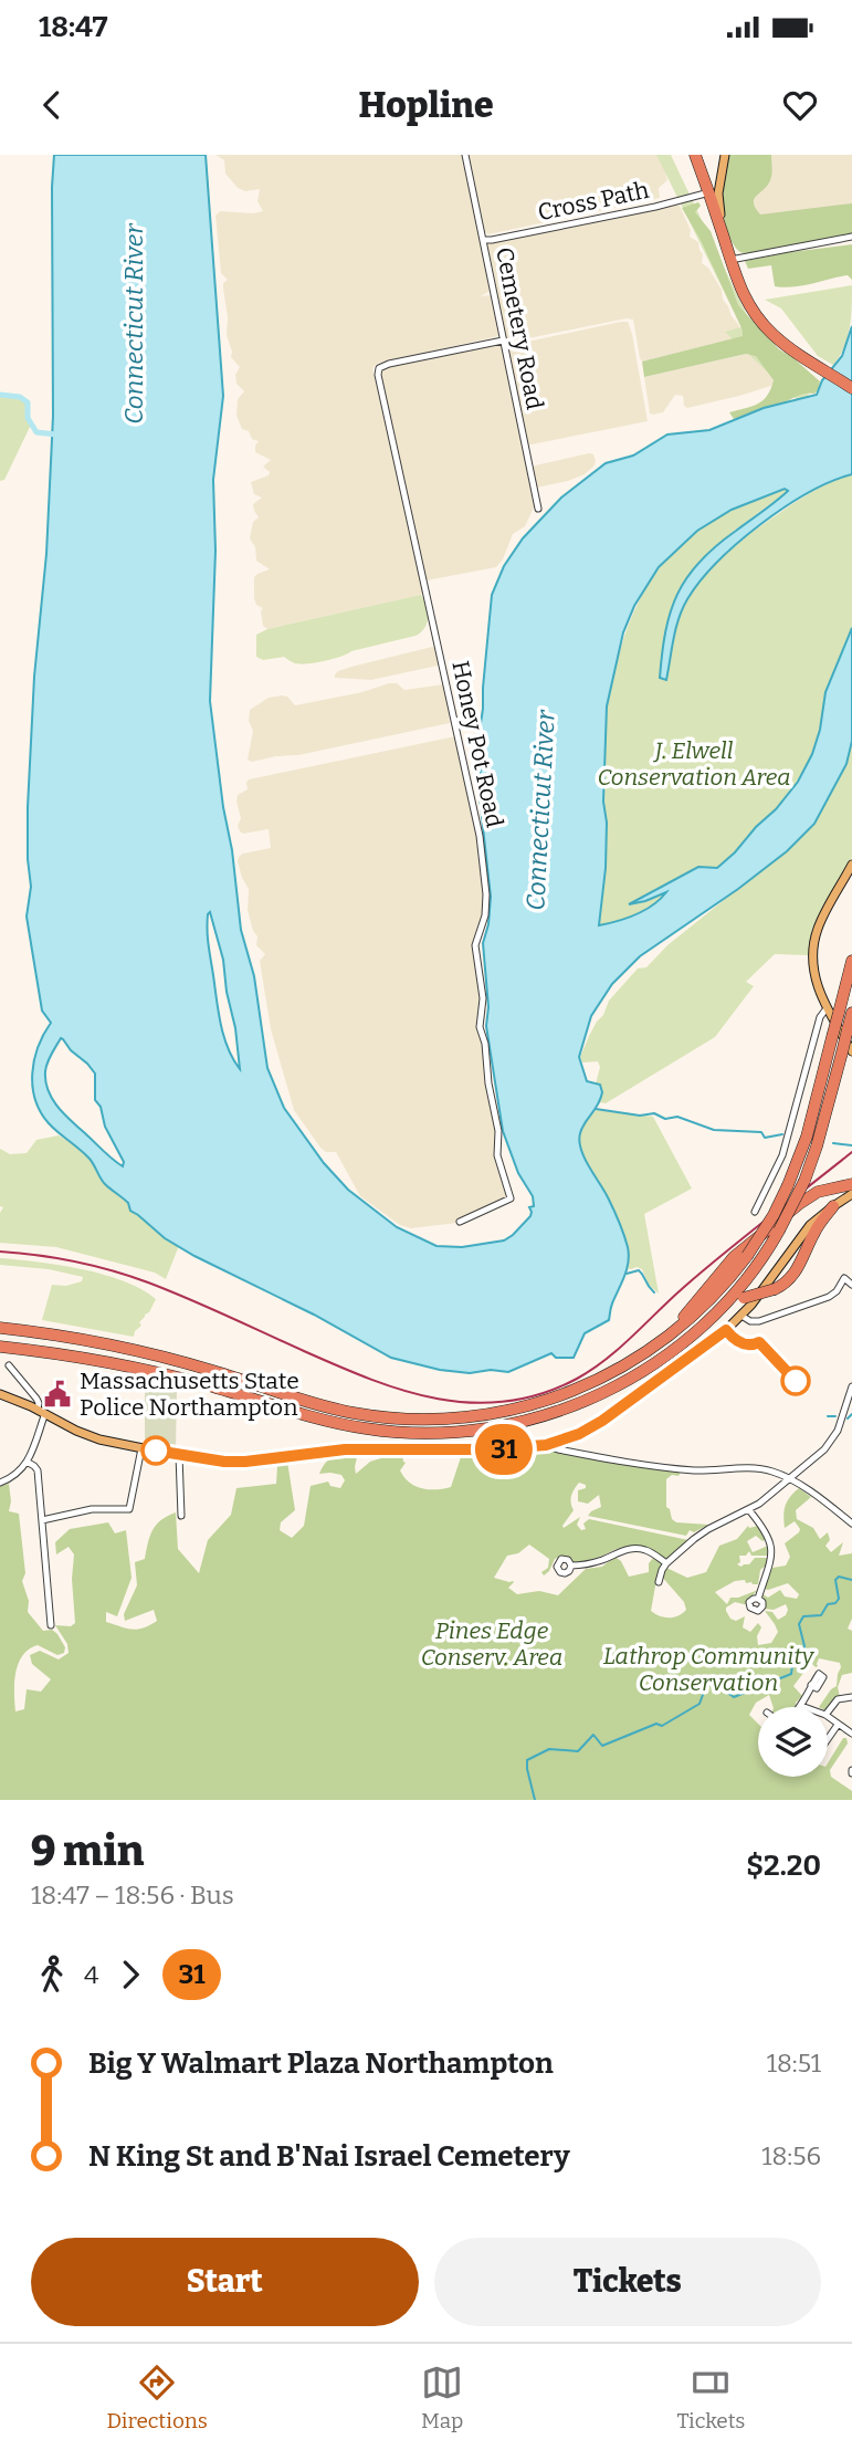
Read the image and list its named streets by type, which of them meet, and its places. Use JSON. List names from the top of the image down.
{
  "streets": {
    "street": ["Cross Path", "Cemetery Road", "Honey Pot Road"]
  },
  "crossings": [
    ["Cross Path", "Cemetery Road"],
    ["Cemetery Road", "Honey Pot Road"]
  ],
  "water": ["Connecticut River"],
  "parks": ["J. Elwell Conservation Area", "Pines Edge Conserv. Area", "Lathrop Community Conservation"],
  "places": {
    "public building": ["Massachusetts State Police Northampton"]
  },
  "lines": ["bus line 31"],
  "page": {
    "status": "18:47",
    "header": "Hopline",
    "on_map": "31",
    "heading": ["9 min", "18:47 – 18:56 · Bus", "$2.20"],
    "legs": ["4", "31"],
    "list": [
      {
        "name": "Big Y Walmart Plaza Northampton",
        "value": "18:51"
      },
      {
        "name": "N King St and B'Nai Israel Cemetery",
        "value": "18:56"
      }
    ],
    "buttons": ["Start", "Tickets"],
    "tabs": ["Directions", "Map", "Tickets"]
  }
}
